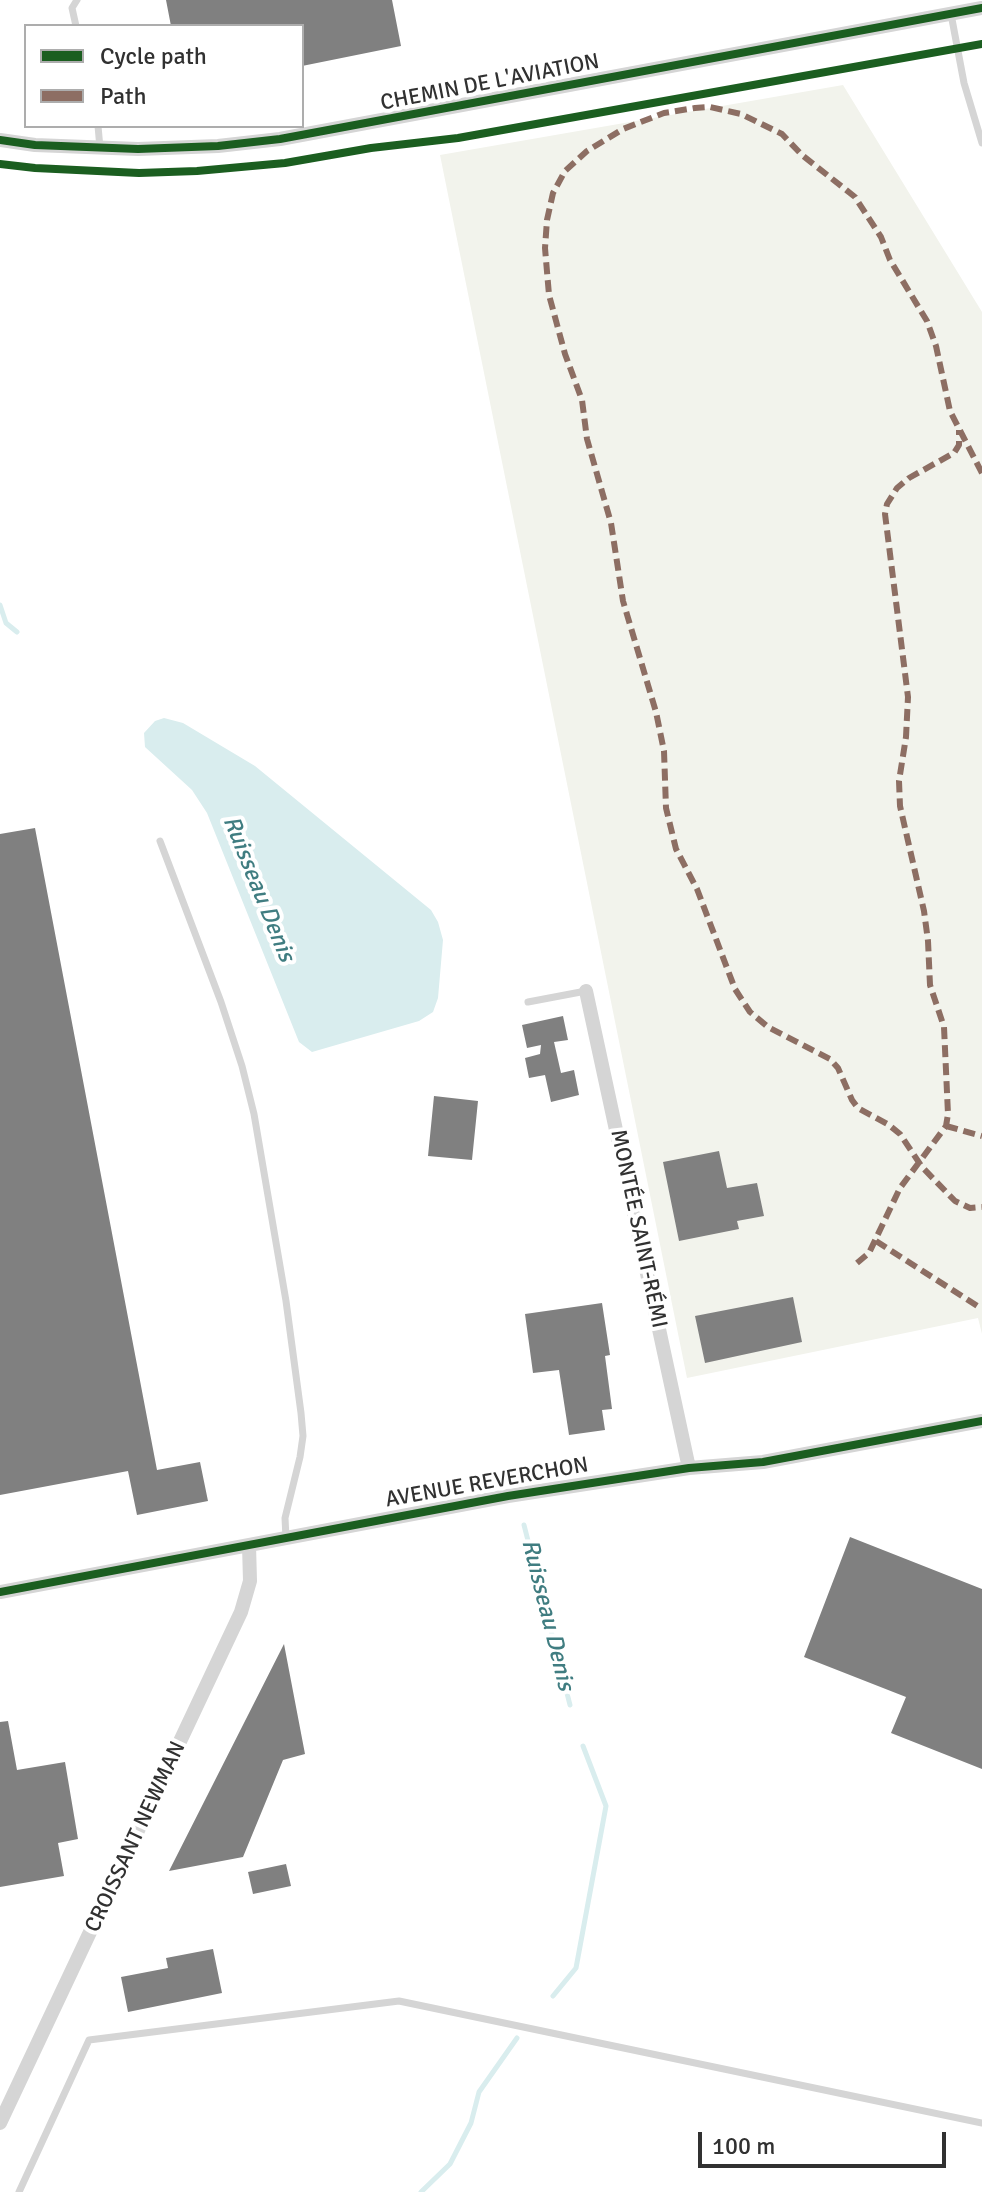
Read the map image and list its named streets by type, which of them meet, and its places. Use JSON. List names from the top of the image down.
{
  "streets": {
    "street": [
      "CHEMIN DE L'AVIATION",
      "MONTÉE SAINT-RÉMI",
      "AVENUE REVERCHON",
      "CROISSANT NEWMAN"
    ]
  },
  "crossings": [
    ["MONTÉE SAINT-RÉMI", "AVENUE REVERCHON"],
    ["AVENUE REVERCHON", "CROISSANT NEWMAN"]
  ],
  "water": ["Ruisseau Denis"],
  "legend": ["Cycle path", "Path"],
  "scale_bar": "100 m"
}
